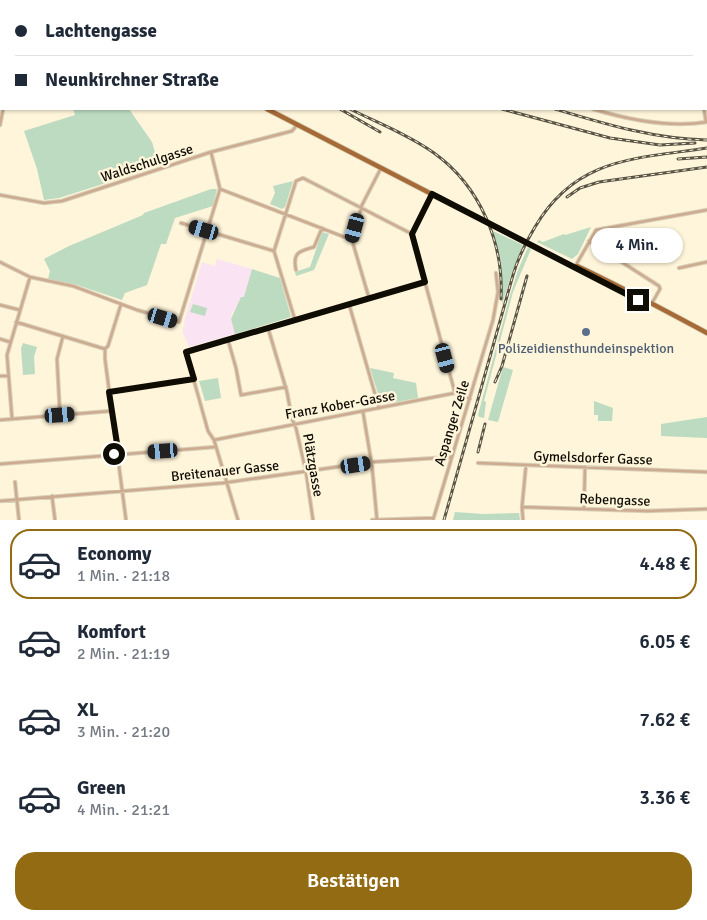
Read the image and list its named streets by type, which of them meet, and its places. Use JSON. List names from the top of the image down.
{
  "streets": {
    "street": [
      "Waldschulgasse",
      "Franz Kober-Gasse",
      "Aspanger Zeile",
      "Gymelsdorfer Gasse",
      "Plätzgasse",
      "Breitenauer Gasse",
      "Rebengasse"
    ]
  },
  "crossings": [
    ["Franz Kober-Gasse", "Plätzgasse"],
    ["Aspanger Zeile", "Breitenauer Gasse"],
    ["Plätzgasse", "Breitenauer Gasse"]
  ],
  "places": ["Polizeidiensthundeinspektion"],
  "page": {
    "banner": ["Lachtengasse", "Neunkirchner Straße"],
    "bubble": "4 Min.",
    "list": [
      {
        "name": "Economy",
        "note": "1 Min. · 21:18",
        "value": "4.48 €"
      },
      {
        "name": "Komfort",
        "note": "2 Min. · 21:19",
        "value": "6.05 €"
      },
      {
        "name": "XL",
        "note": "3 Min. · 21:20",
        "value": "7.62 €"
      },
      {
        "name": "Green",
        "note": "4 Min. · 21:21",
        "value": "3.36 €"
      }
    ],
    "buttons": "Bestätigen"
  }
}
